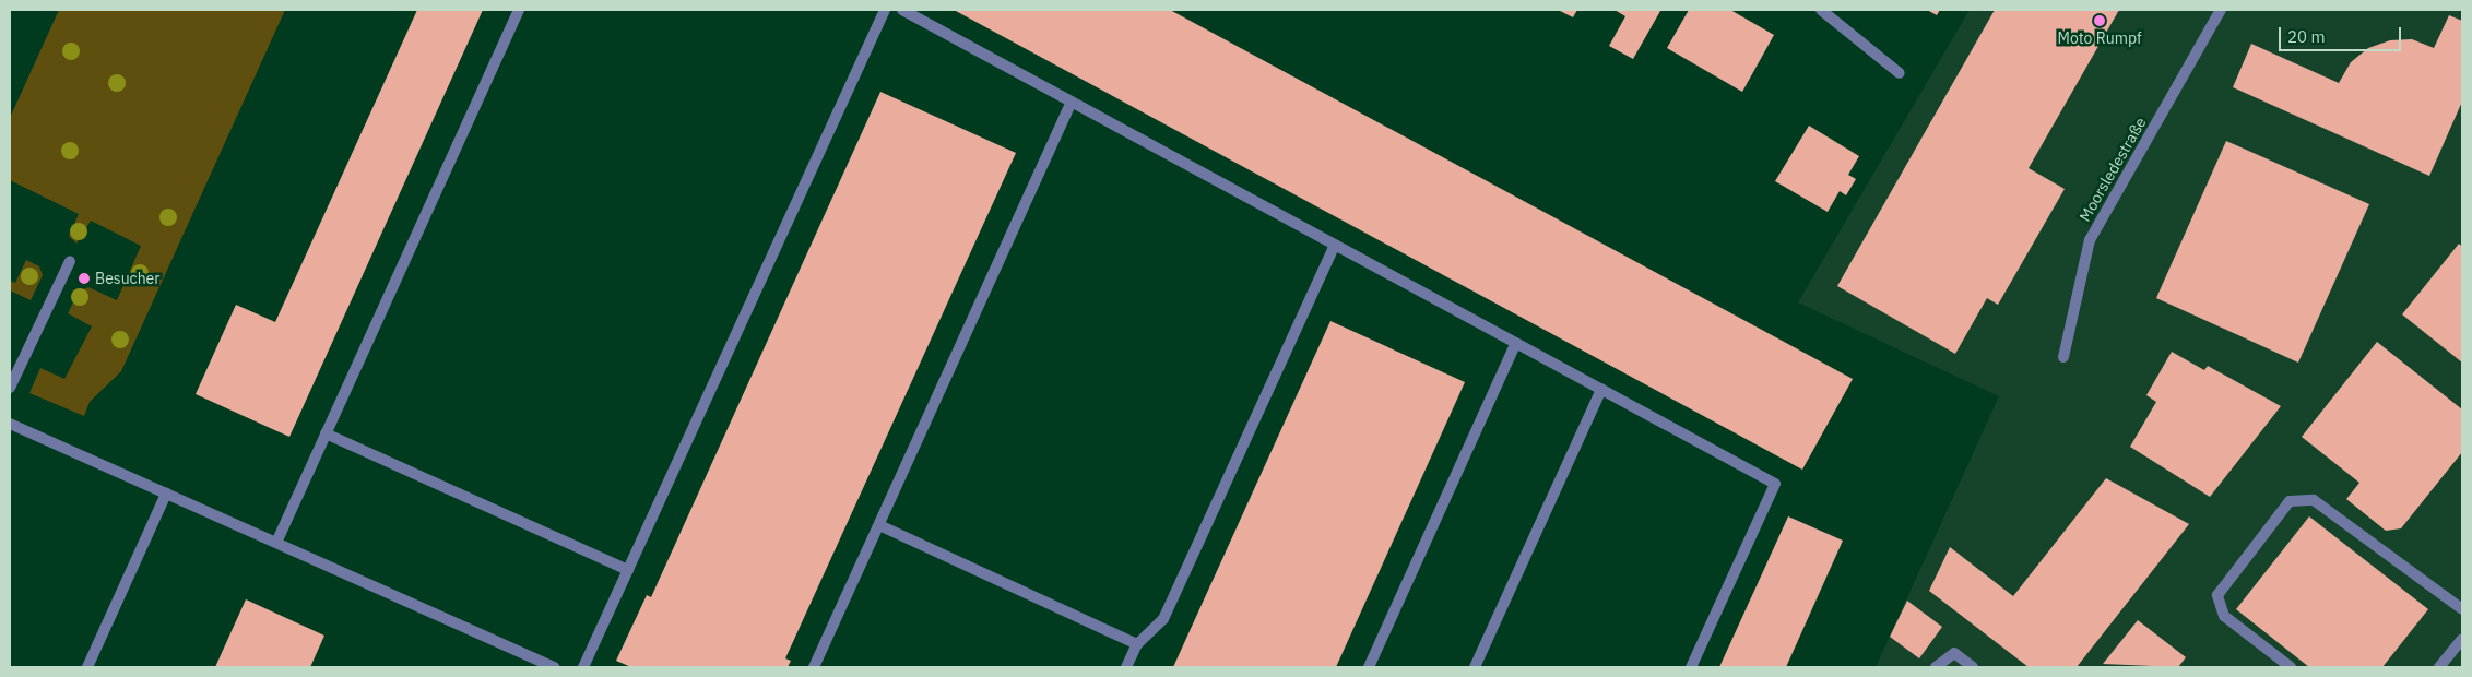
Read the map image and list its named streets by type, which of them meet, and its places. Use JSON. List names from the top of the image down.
{
  "streets": {
    "street": ["Moorsledestraße"]
  },
  "places": ["Moto Rumpf", "Besucher"],
  "scale_bar": "20 m"
}
